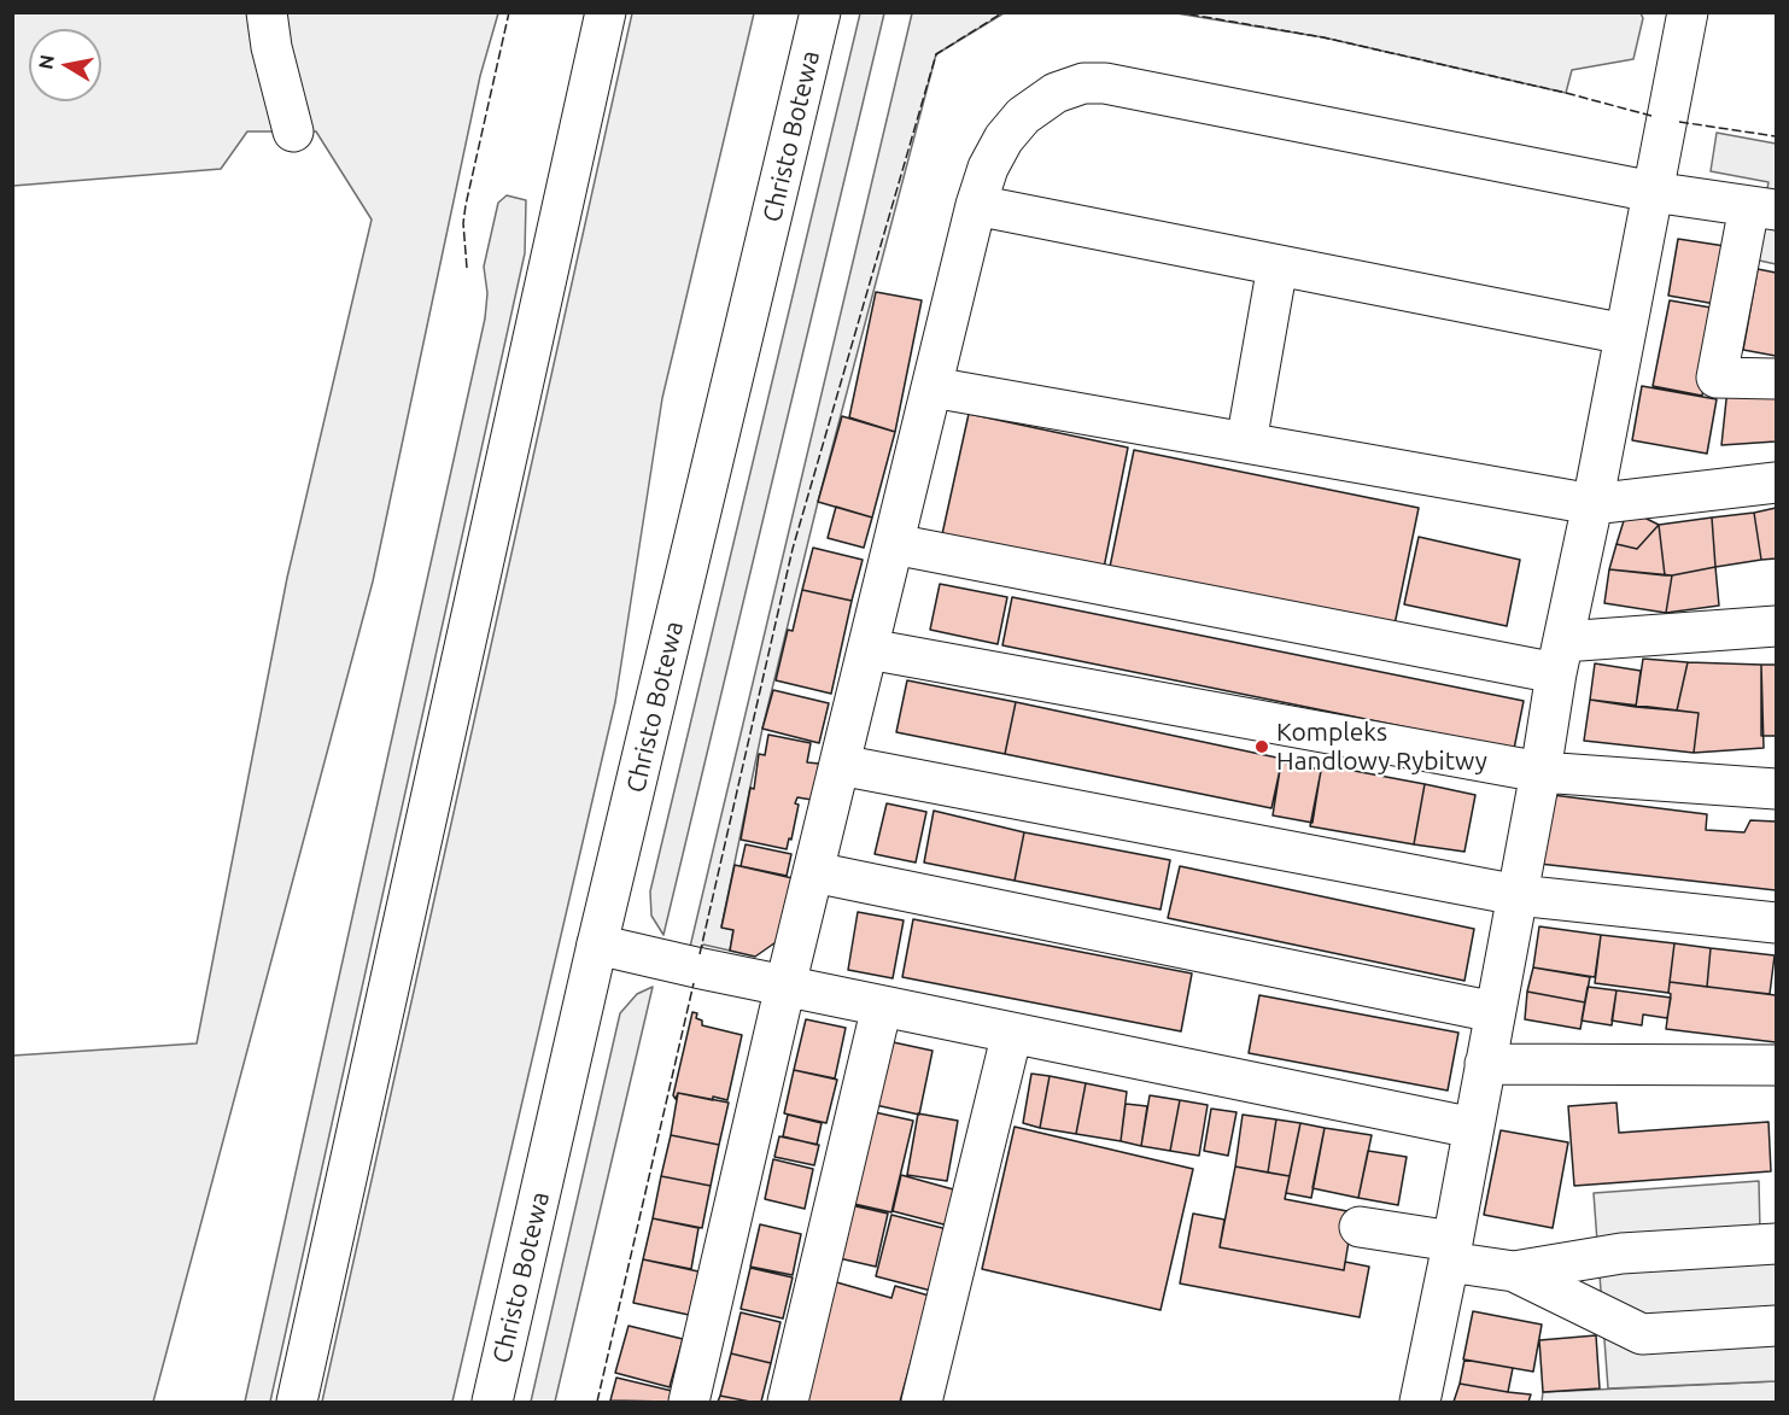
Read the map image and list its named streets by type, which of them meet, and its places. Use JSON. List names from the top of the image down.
{
  "streets": {
    "main road": ["Christo Botewa"]
  },
  "places": ["Kompleks Handlowy Rybitwy"],
  "north": "left"
}
